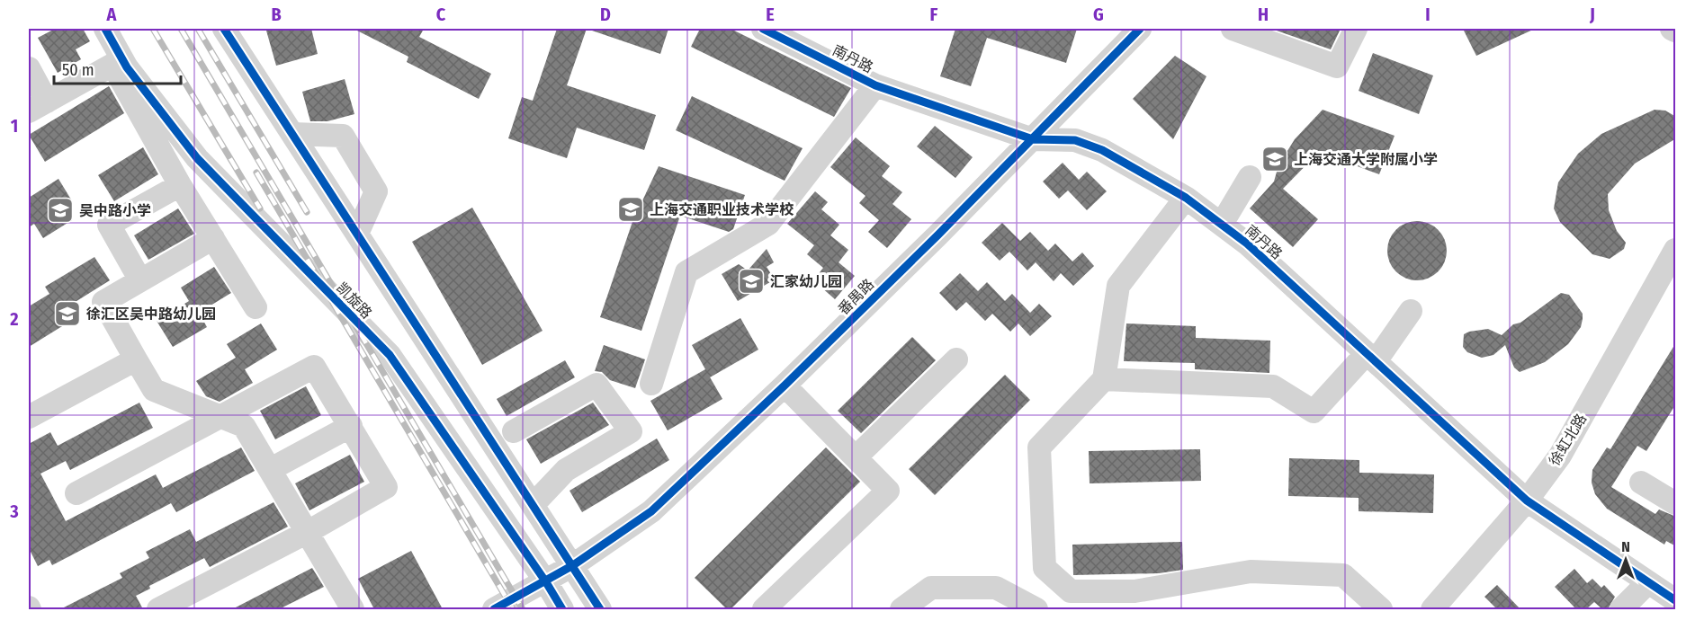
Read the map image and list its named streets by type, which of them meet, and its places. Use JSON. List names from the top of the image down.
{
  "streets": {
    "street": [
      "南丹路",
      "番禺路",
      "凯旋路",
      "徐虹北路"
    ]
  },
  "crossings": [
    ["南丹路", "番禺路"],
    ["南丹路", "徐虹北路"],
    ["番禺路", "凯旋路"]
  ],
  "places": {
    "school or university": [
      "上海交通大学附属小学",
      "上海交通职业技术学校",
      "吴中路小学",
      "汇家幼儿园",
      "徐汇区吴中路幼儿园"
    ]
  },
  "scale_bar": "50 m",
  "north": "top",
  "grid": {
    "columns": [
      "A",
      "B",
      "C",
      "D",
      "E",
      "F",
      "G",
      "H",
      "I",
      "J"
    ],
    "rows": ["1", "2", "3"]
  }
}
